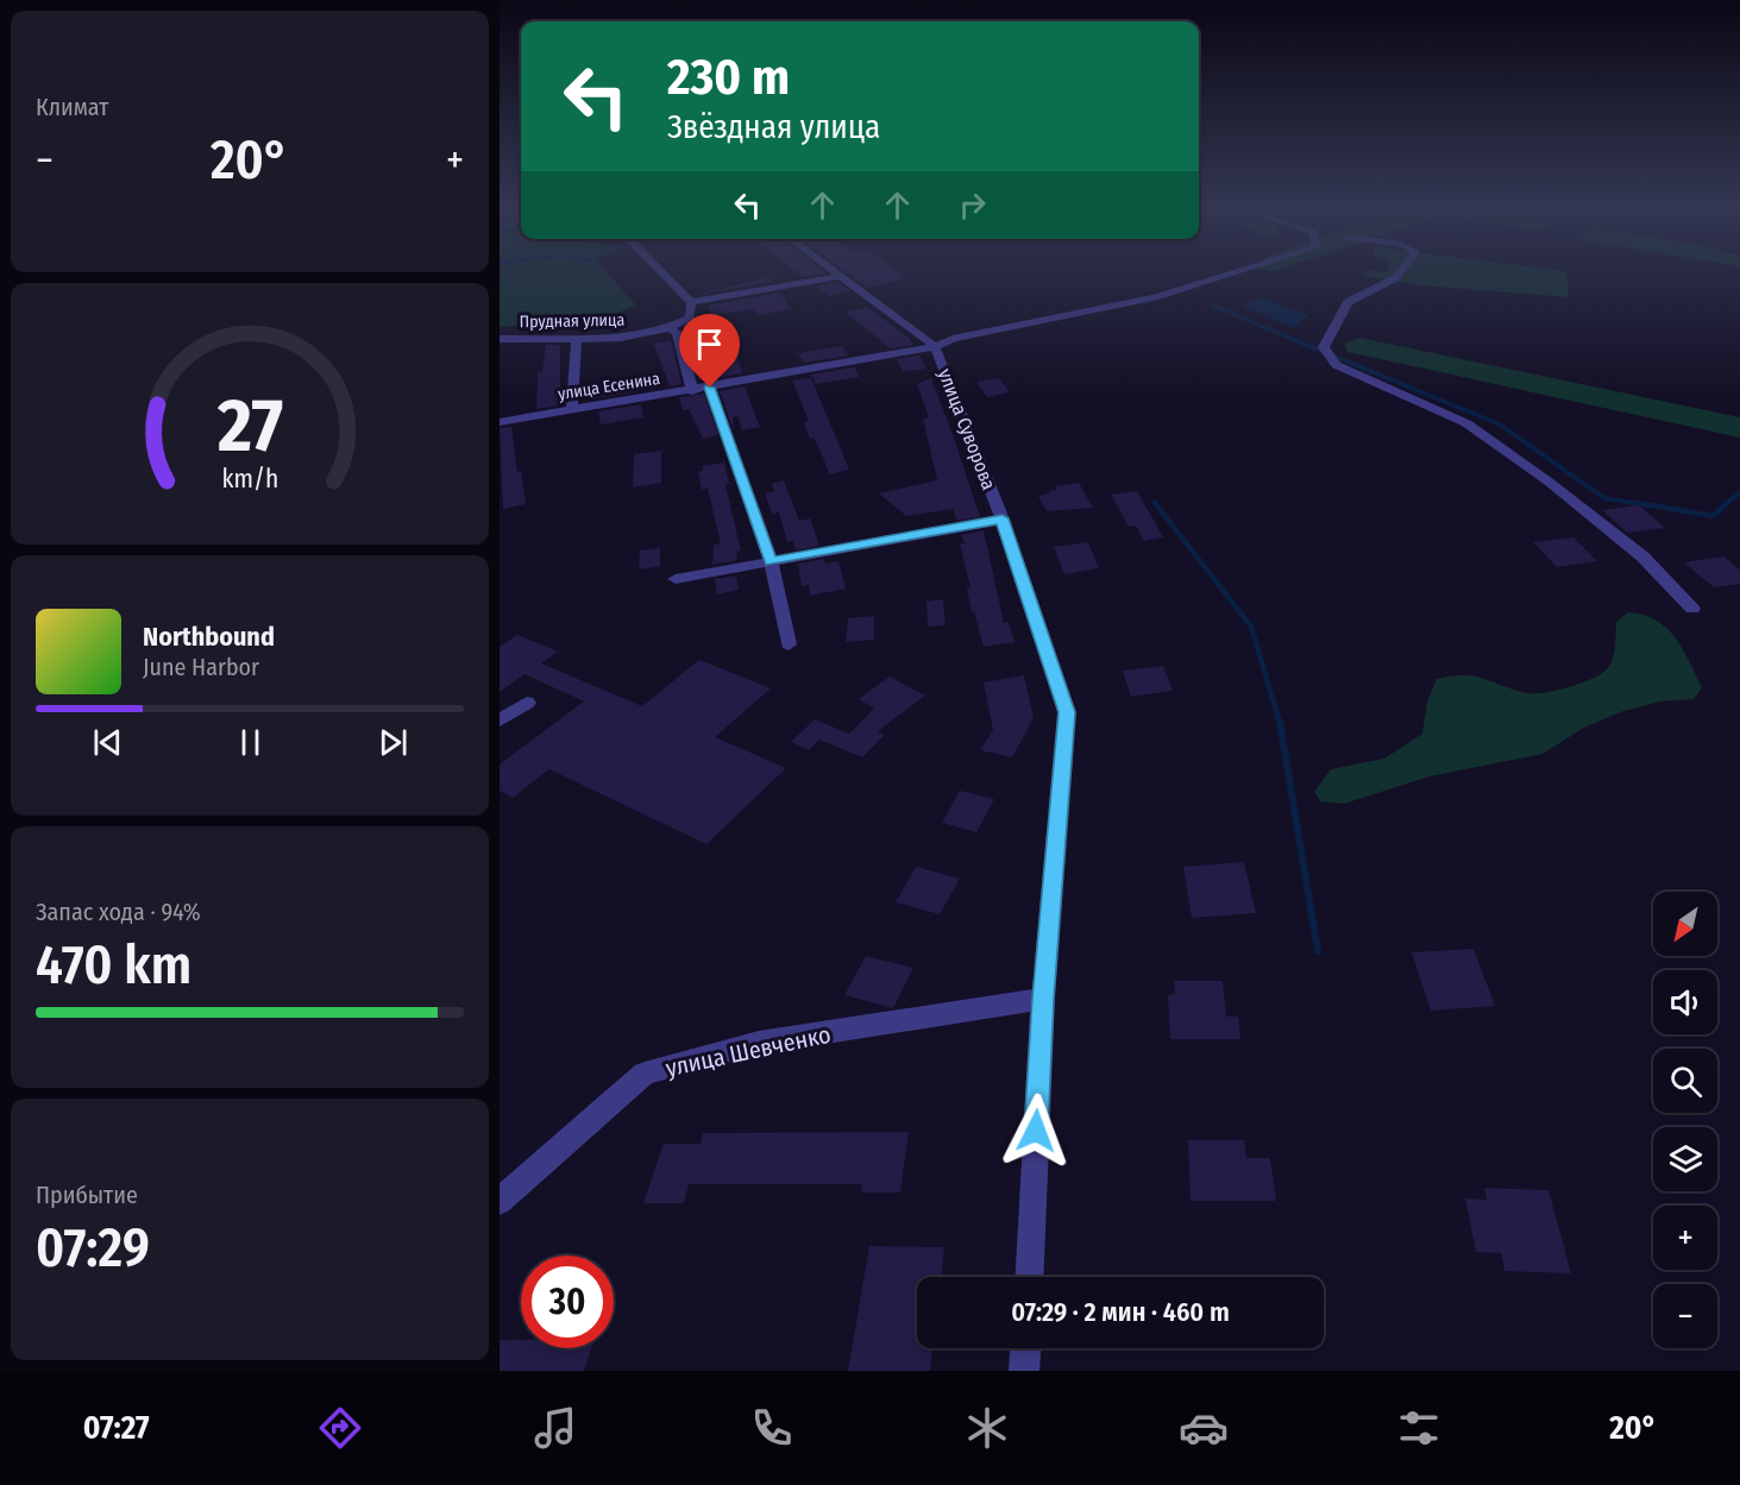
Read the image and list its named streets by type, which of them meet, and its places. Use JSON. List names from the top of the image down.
{
  "streets": {
    "street": [
      "Прудная улица",
      "улица Есенина",
      "улица Суворова",
      "улица Шевченко"
    ]
  },
  "crossings": [
    ["улица Есенина", "улица Суворова"],
    ["улица Суворова", "улица Шевченко"]
  ],
  "north": "bottom left",
  "page": {
    "tile": [
      "Климат",
      ["Запас хода · 94%", "470 km"],
      ["Прибытие", "07:29"]
    ],
    "turn": ["230 m", "Звёздная улица"],
    "heat": ["−", "20°", "+"],
    "song": ["Northbound", "June Harbor"],
    "map_buttons": ["+", "−"],
    "limit": "30",
    "trip": "07:29 · 2 мин · 460 m",
    "tabs": ["07:27", "20°"],
    "gauge": ["27", "km/h"]
  }
}
